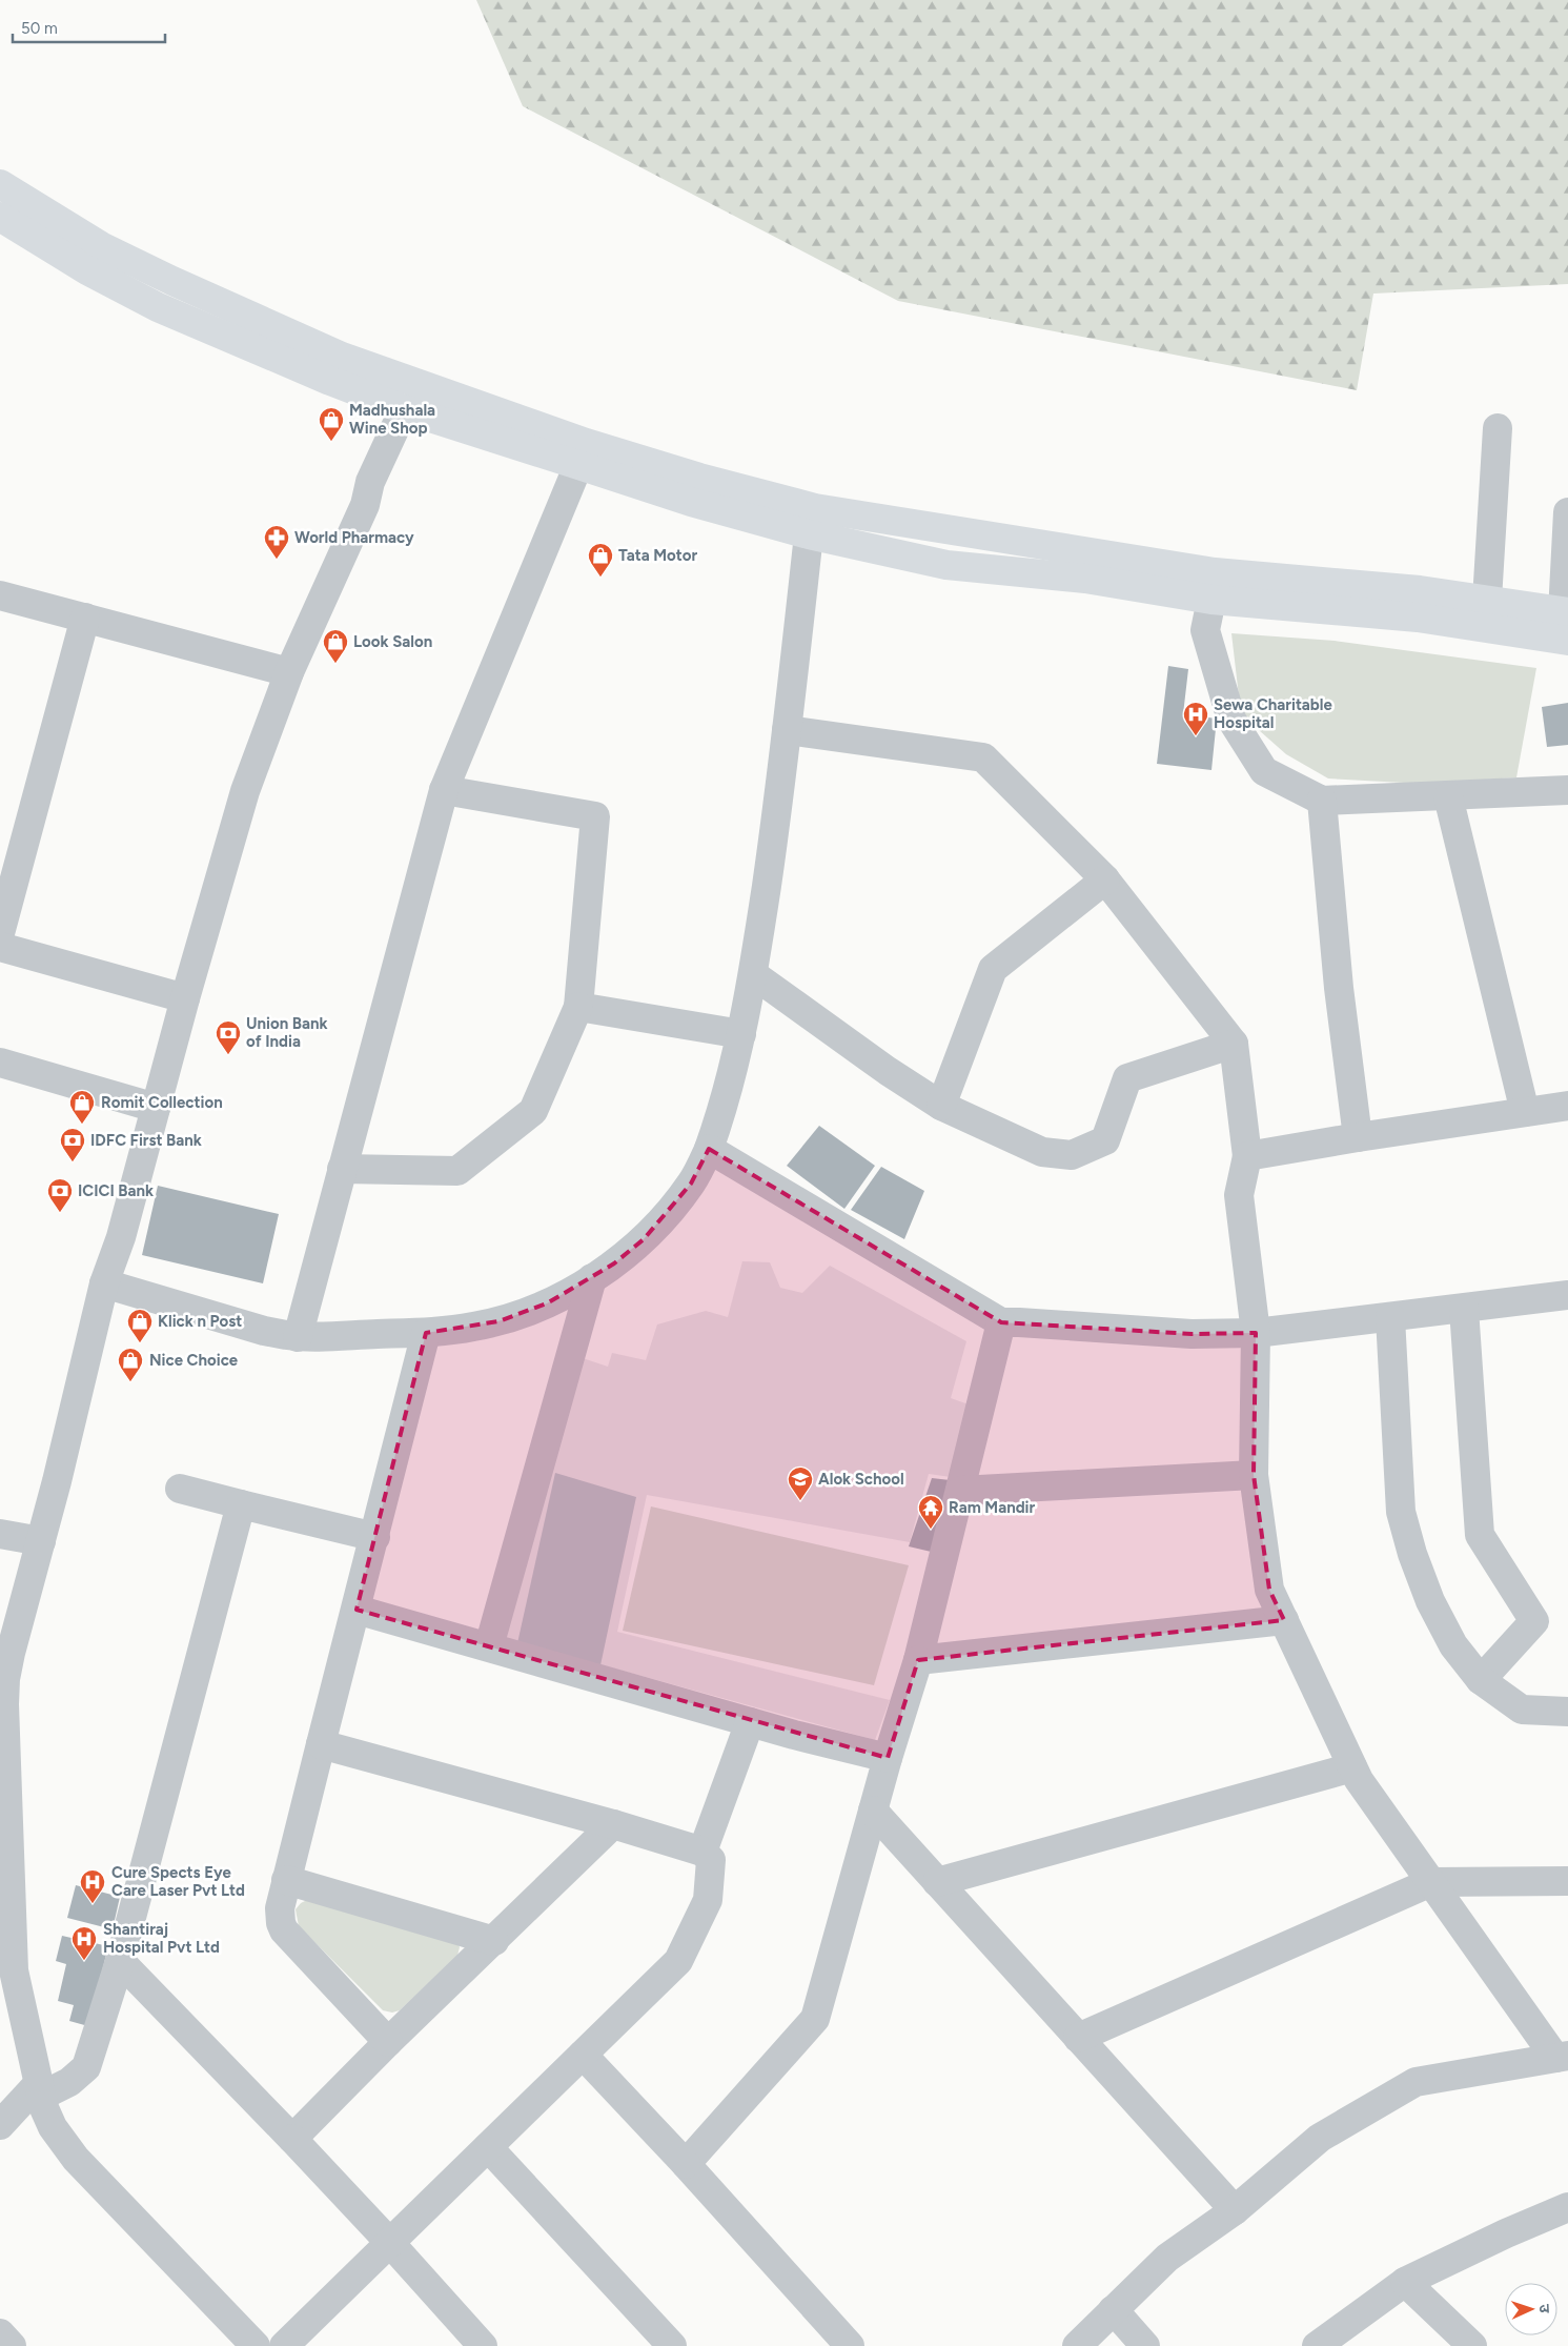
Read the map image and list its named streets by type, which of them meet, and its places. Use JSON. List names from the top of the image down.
{
  "places": {
    "shop": [
      "Madhushala Wine Shop",
      "Tata Motor",
      "Look Salon",
      "Romit Collection",
      "Klick n Post",
      "Nice Choice"
    ],
    "pharmacy": ["World Pharmacy"],
    "hospital": ["Sewa Charitable Hospital", "Cure Spects Eye Care Laser Pvt Ltd", "Shantiraj Hospital Pvt Ltd"],
    "bank": ["Union Bank of India", "IDFC First Bank", "ICICI Bank"],
    "school or university": ["Alok School"],
    "temple": ["Ram Mandir"]
  },
  "scale_bar": "50 m",
  "north": "right"
}
